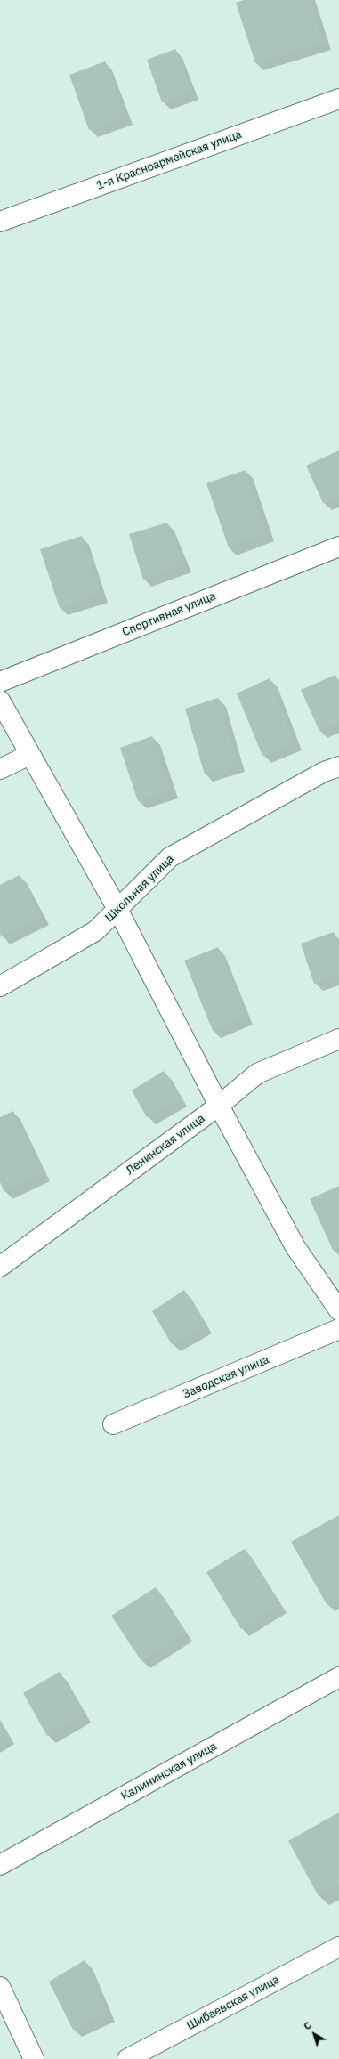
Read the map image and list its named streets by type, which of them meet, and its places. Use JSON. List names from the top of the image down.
{
  "streets": {
    "street": [
      "1-я Красноармейская улица",
      "Спортивная улица",
      "Школьная улица",
      "Ленинская улица",
      "Заводская улица",
      "Калининская улица",
      "Шибаевская улица"
    ]
  },
  "north": "top left"
}
